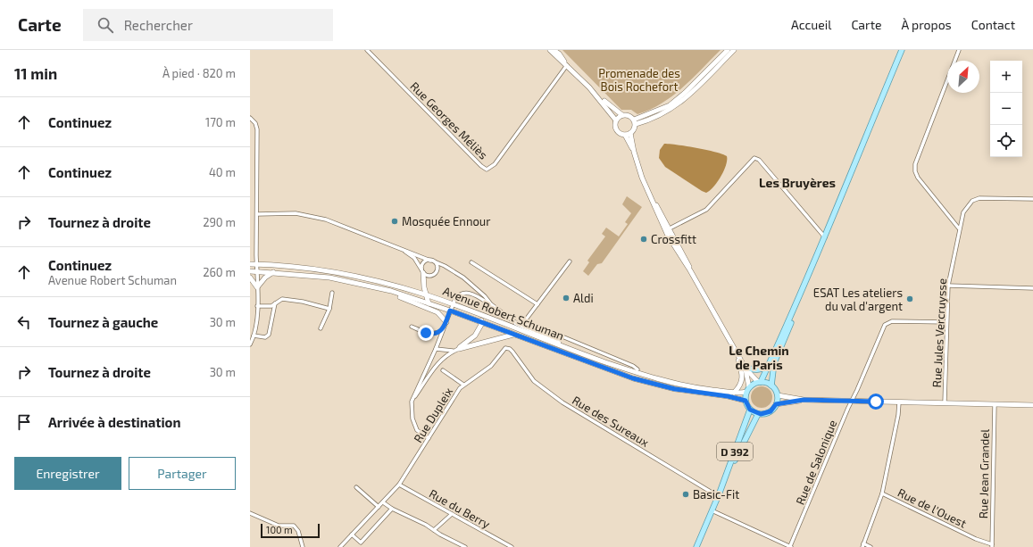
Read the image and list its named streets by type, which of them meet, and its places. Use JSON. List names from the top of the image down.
{
  "streets": {
    "main road": ["Avenue Robert Schuman", "D 392"],
    "street": [
      "Rue Georges Méliès",
      "Rue Jules Vercruysse",
      "Rue Dupleix",
      "Rue des Sureaux",
      "Rue de Salonique",
      "Rue Jean Grandel",
      "Rue de l'Ouest",
      "Rue du Berry"
    ]
  },
  "crossings": [
    ["Avenue Robert Schuman", "D 392"],
    ["Rue Jules Vercruysse", "Rue de Salonique"],
    ["Rue Dupleix", "Rue des Sureaux"],
    ["Rue Dupleix", "Rue du Berry"],
    ["Rue des Sureaux", "D 392"],
    ["Rue Jean Grandel", "Rue de l'Ouest"]
  ],
  "districts": ["Les Bruyères", "Le Chemin de Paris"],
  "parks": ["Promenade des Bois Rochefort"],
  "places": [
    "Mosquée Ennour",
    "Crossfitt",
    "Aldi",
    "ESAT Les ateliers du val d'argent",
    "Basic-Fit"
  ],
  "scale_bar": "100 m",
  "north": "top right",
  "page": {
    "header": "Carte",
    "search": "Rechercher",
    "nav": [
      "Accueil",
      "Carte",
      "À propos",
      "Contact"
    ],
    "heading": ["11 min", "À pied · 820 m"],
    "map_buttons": ["+", "−"],
    "list": [
      ["Continuez", "170 m"],
      ["Continuez", "40 m"],
      ["Tournez à droite", "290 m"],
      ["Continuez", "Avenue Robert Schuman", "260 m"],
      ["Tournez à gauche", "30 m"],
      ["Tournez à droite", "30 m"],
      "Arrivée à destination"
    ],
    "buttons": ["Enregistrer", "Partager"],
    "scale": "100 m"
  }
}
